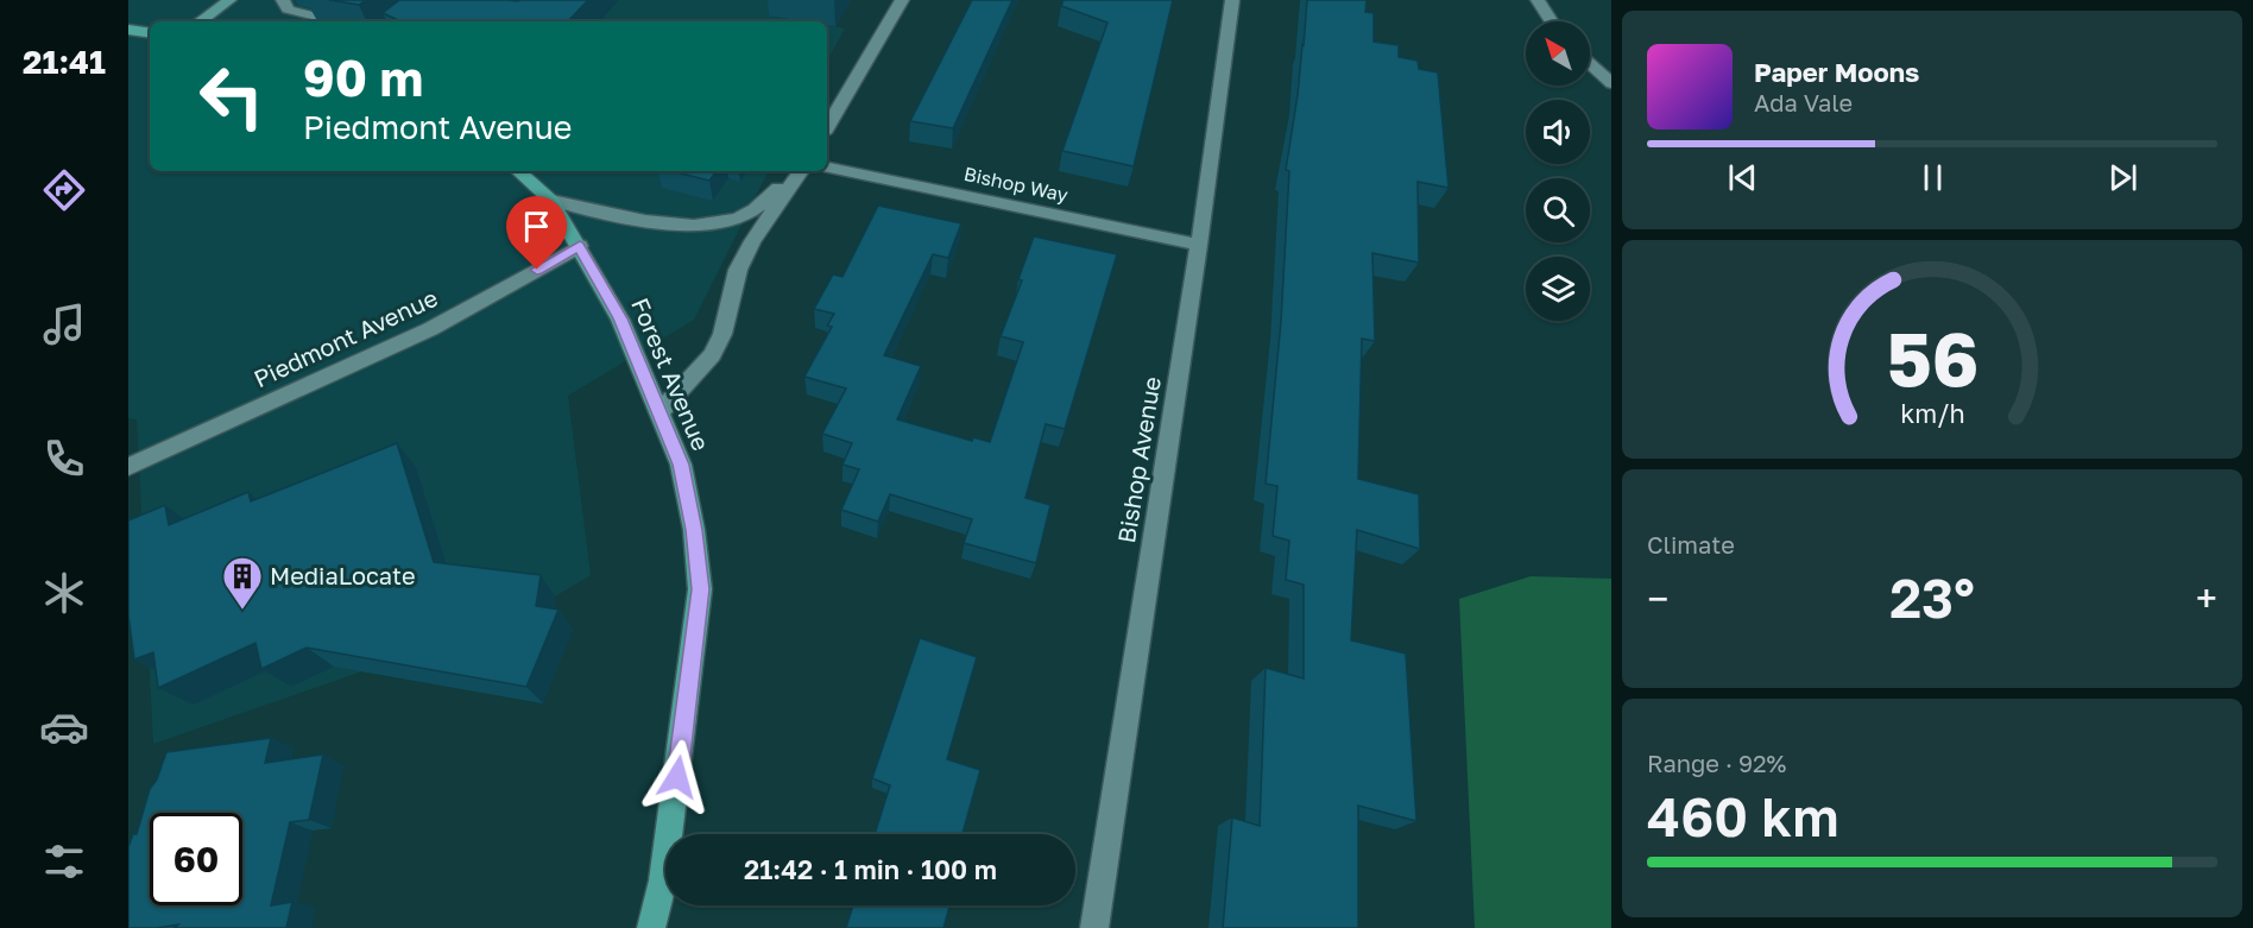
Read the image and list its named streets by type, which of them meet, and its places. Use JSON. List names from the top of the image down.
{
  "streets": {
    "main road": ["Forest Avenue"],
    "street": ["Bishop Way", "Piedmont Avenue", "Bishop Avenue"]
  },
  "crossings": [
    ["Bishop Way", "Bishop Avenue"],
    ["Piedmont Avenue", "Forest Avenue"]
  ],
  "places": {
    "building": ["MediaLocate"]
  },
  "north": "top left",
  "page": {
    "tabs": "21:41",
    "turn": ["90 m", "Piedmont Avenue"],
    "song": ["Paper Moons", "Ada Vale"],
    "tile": [
      "Climate",
      ["Range · 92%", "460 km"]
    ],
    "heat": ["−", "23°", "+"],
    "limit": "60",
    "trip": "21:42 · 1 min · 100 m",
    "gauge": ["56", "km/h"]
  }
}
